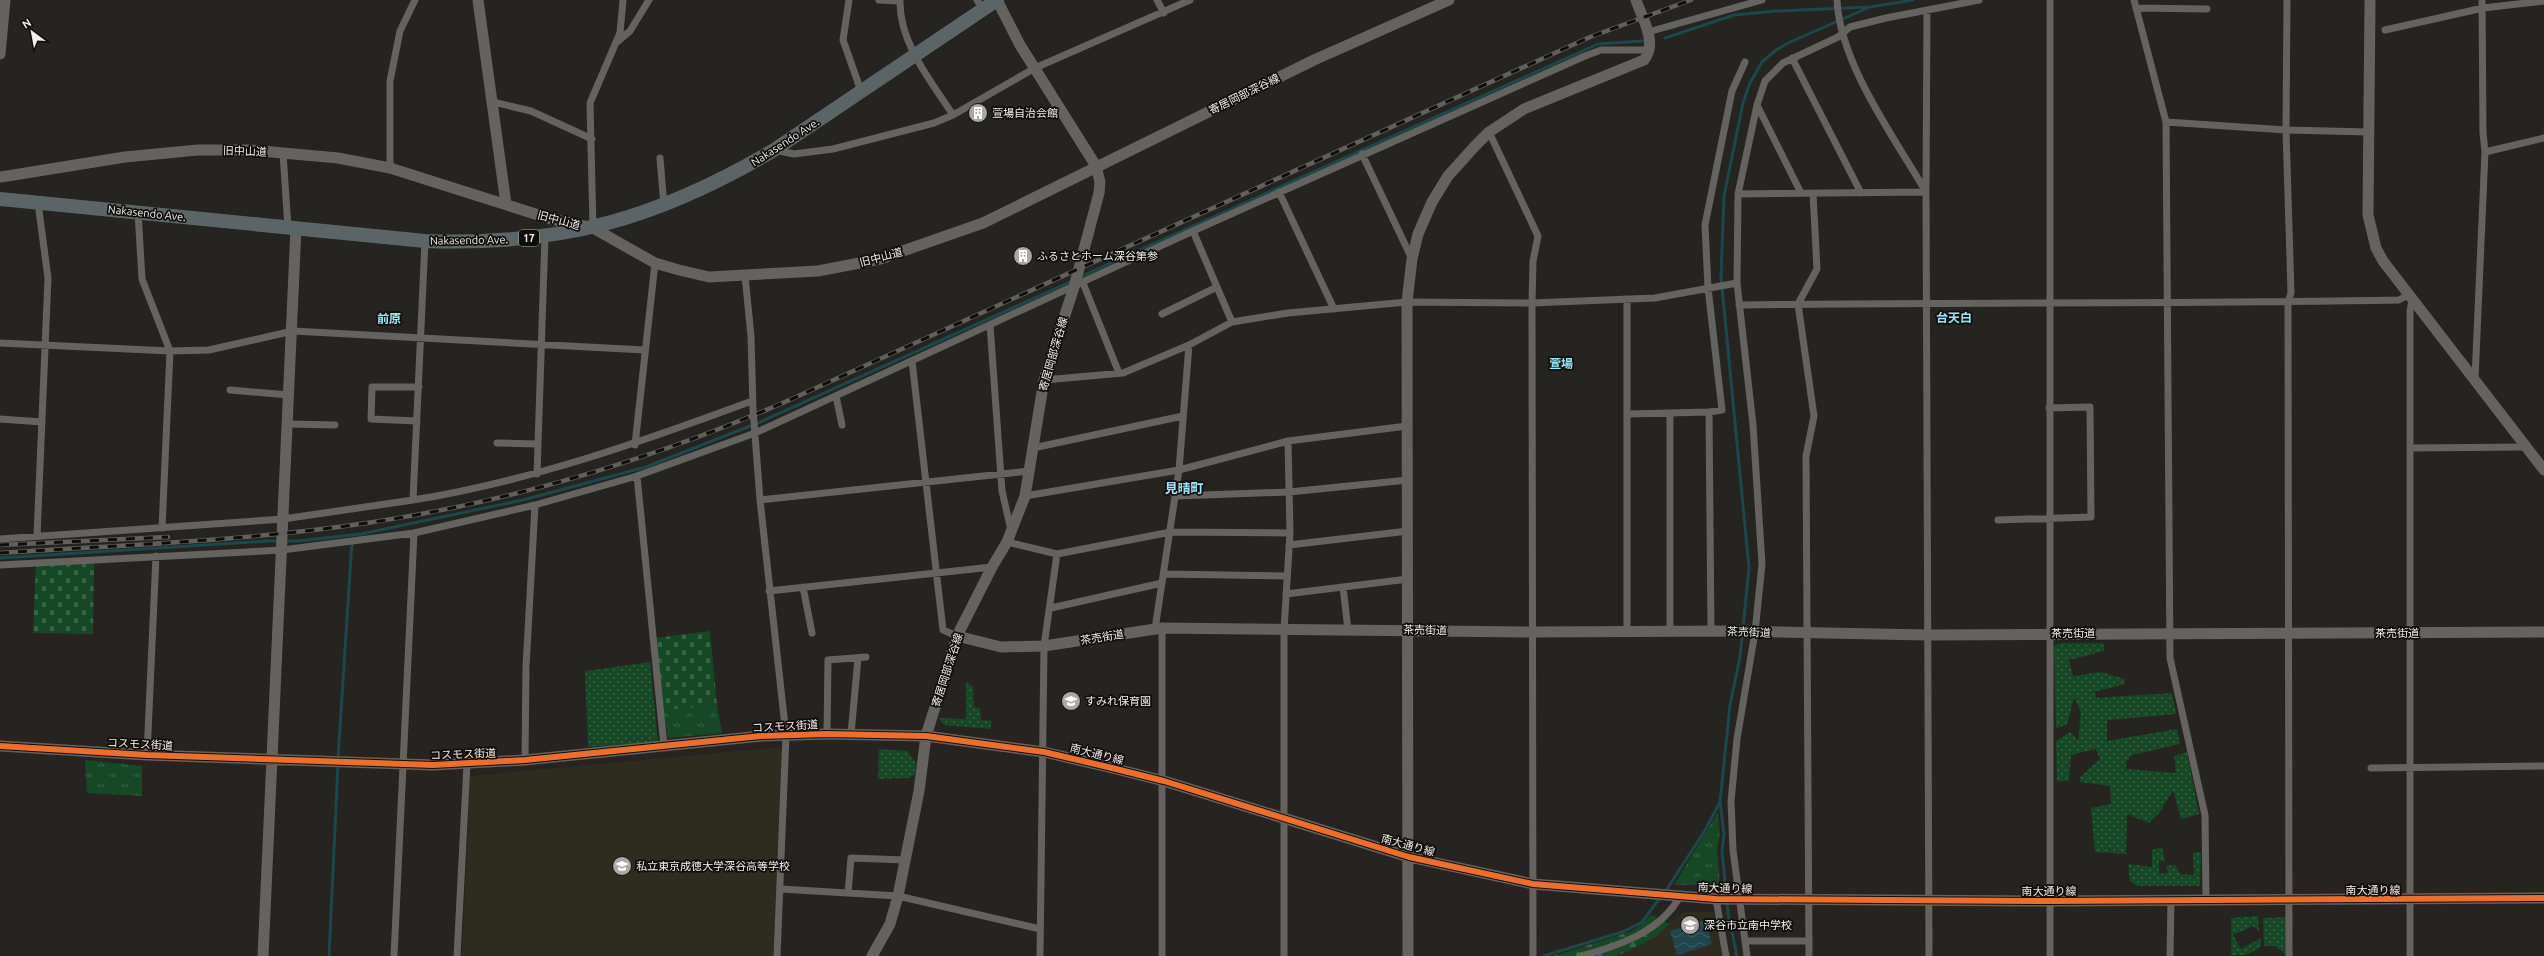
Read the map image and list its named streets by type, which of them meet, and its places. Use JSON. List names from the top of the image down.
{
  "streets": {
    "highway": ["Nakasendo Ave.", "17"],
    "street": [
      "寄居岡部深谷線",
      "旧中山道",
      "茶売街道",
      "コスモス街道",
      "南大通り線"
    ]
  },
  "crossings": [
    ["寄居岡部深谷線", "旧中山道"],
    ["寄居岡部深谷線", "茶売街道"],
    ["寄居岡部深谷線", "コスモス街道"],
    ["寄居岡部深谷線", "南大通り線"],
    ["Nakasendo Ave.", "旧中山道"],
    ["コスモス街道", "南大通り線"]
  ],
  "districts": [
    "台天白",
    "前原",
    "萱場",
    "見晴町"
  ],
  "places": {
    "building": ["萱場自治会館", "ふるさとホーム深谷第参"],
    "school or university": ["すみれ保育園", "私立東京成徳大学深谷高等学校", "深谷市立南中学校"]
  },
  "north": "top left"
}
